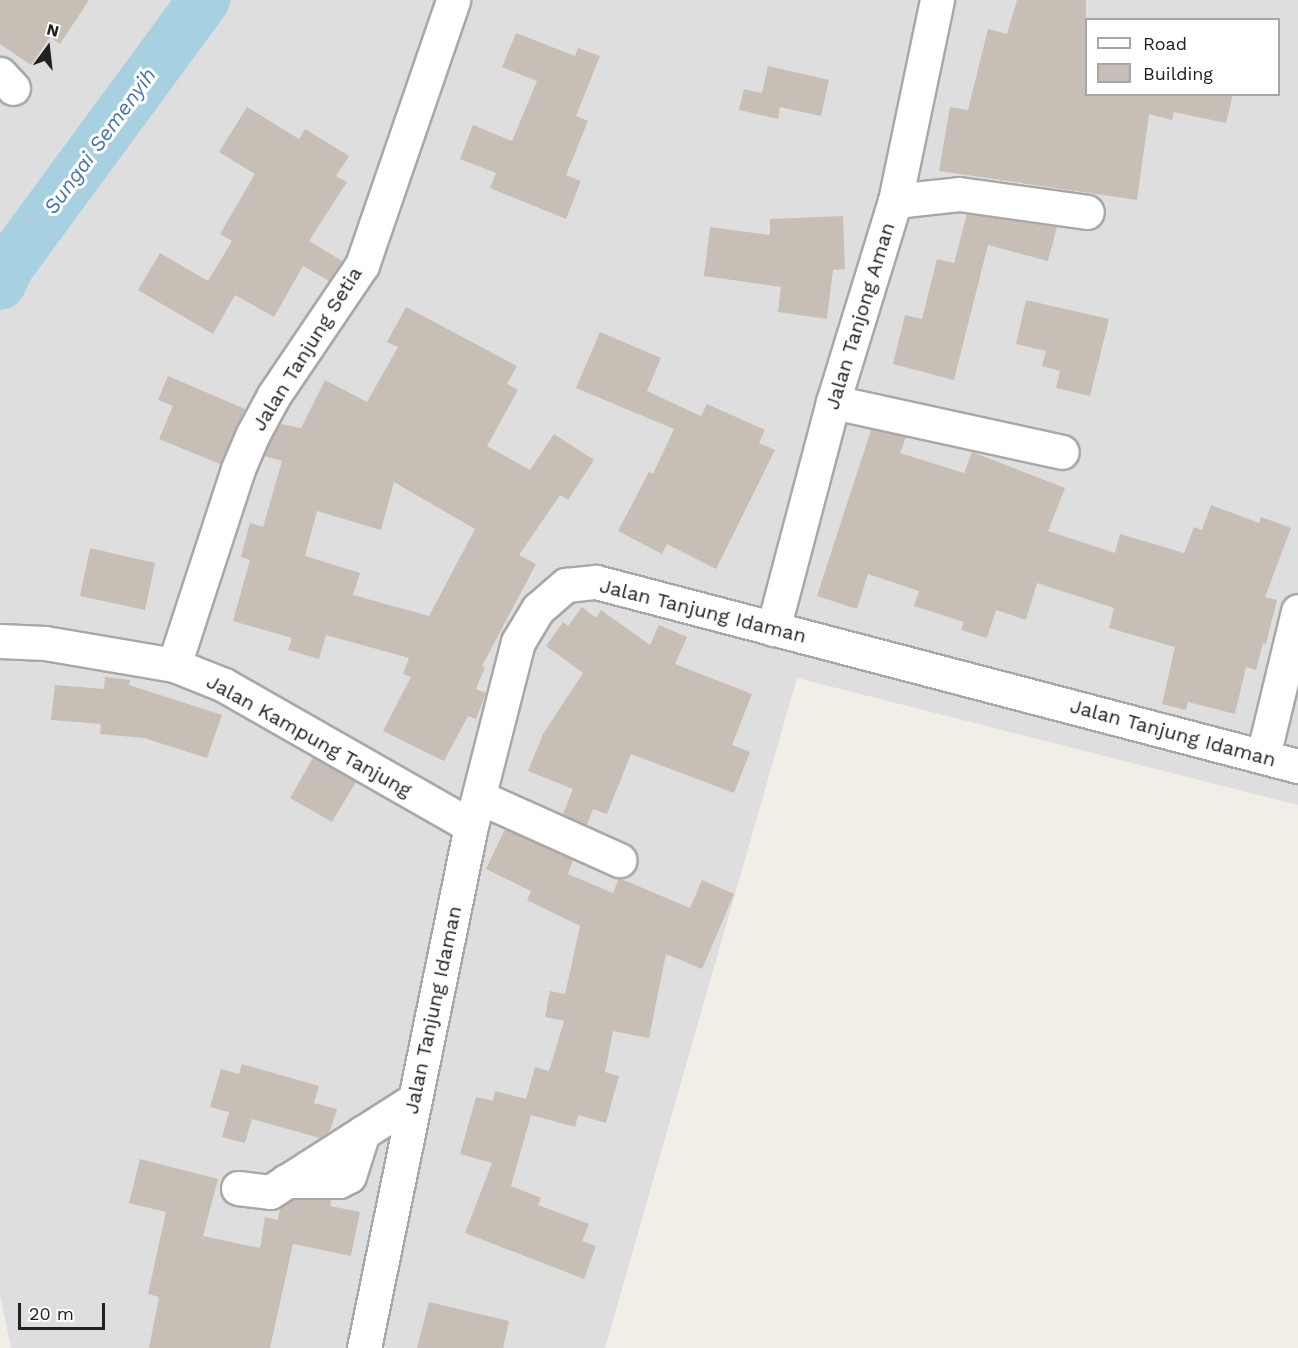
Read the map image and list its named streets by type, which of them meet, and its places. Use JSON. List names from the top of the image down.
{
  "streets": {
    "street": [
      "Jalan Tanjong Aman",
      "Jalan Tanjung Setia",
      "Jalan Tanjung Idaman",
      "Jalan Kampung Tanjung"
    ]
  },
  "crossings": [
    ["Jalan Tanjong Aman", "Jalan Tanjung Idaman"],
    ["Jalan Tanjung Setia", "Jalan Kampung Tanjung"],
    ["Jalan Tanjung Idaman", "Jalan Kampung Tanjung"]
  ],
  "water": ["Sungai Semenyih"],
  "legend": ["Road", "Building"],
  "scale_bar": "20 m",
  "north": "top"
}
